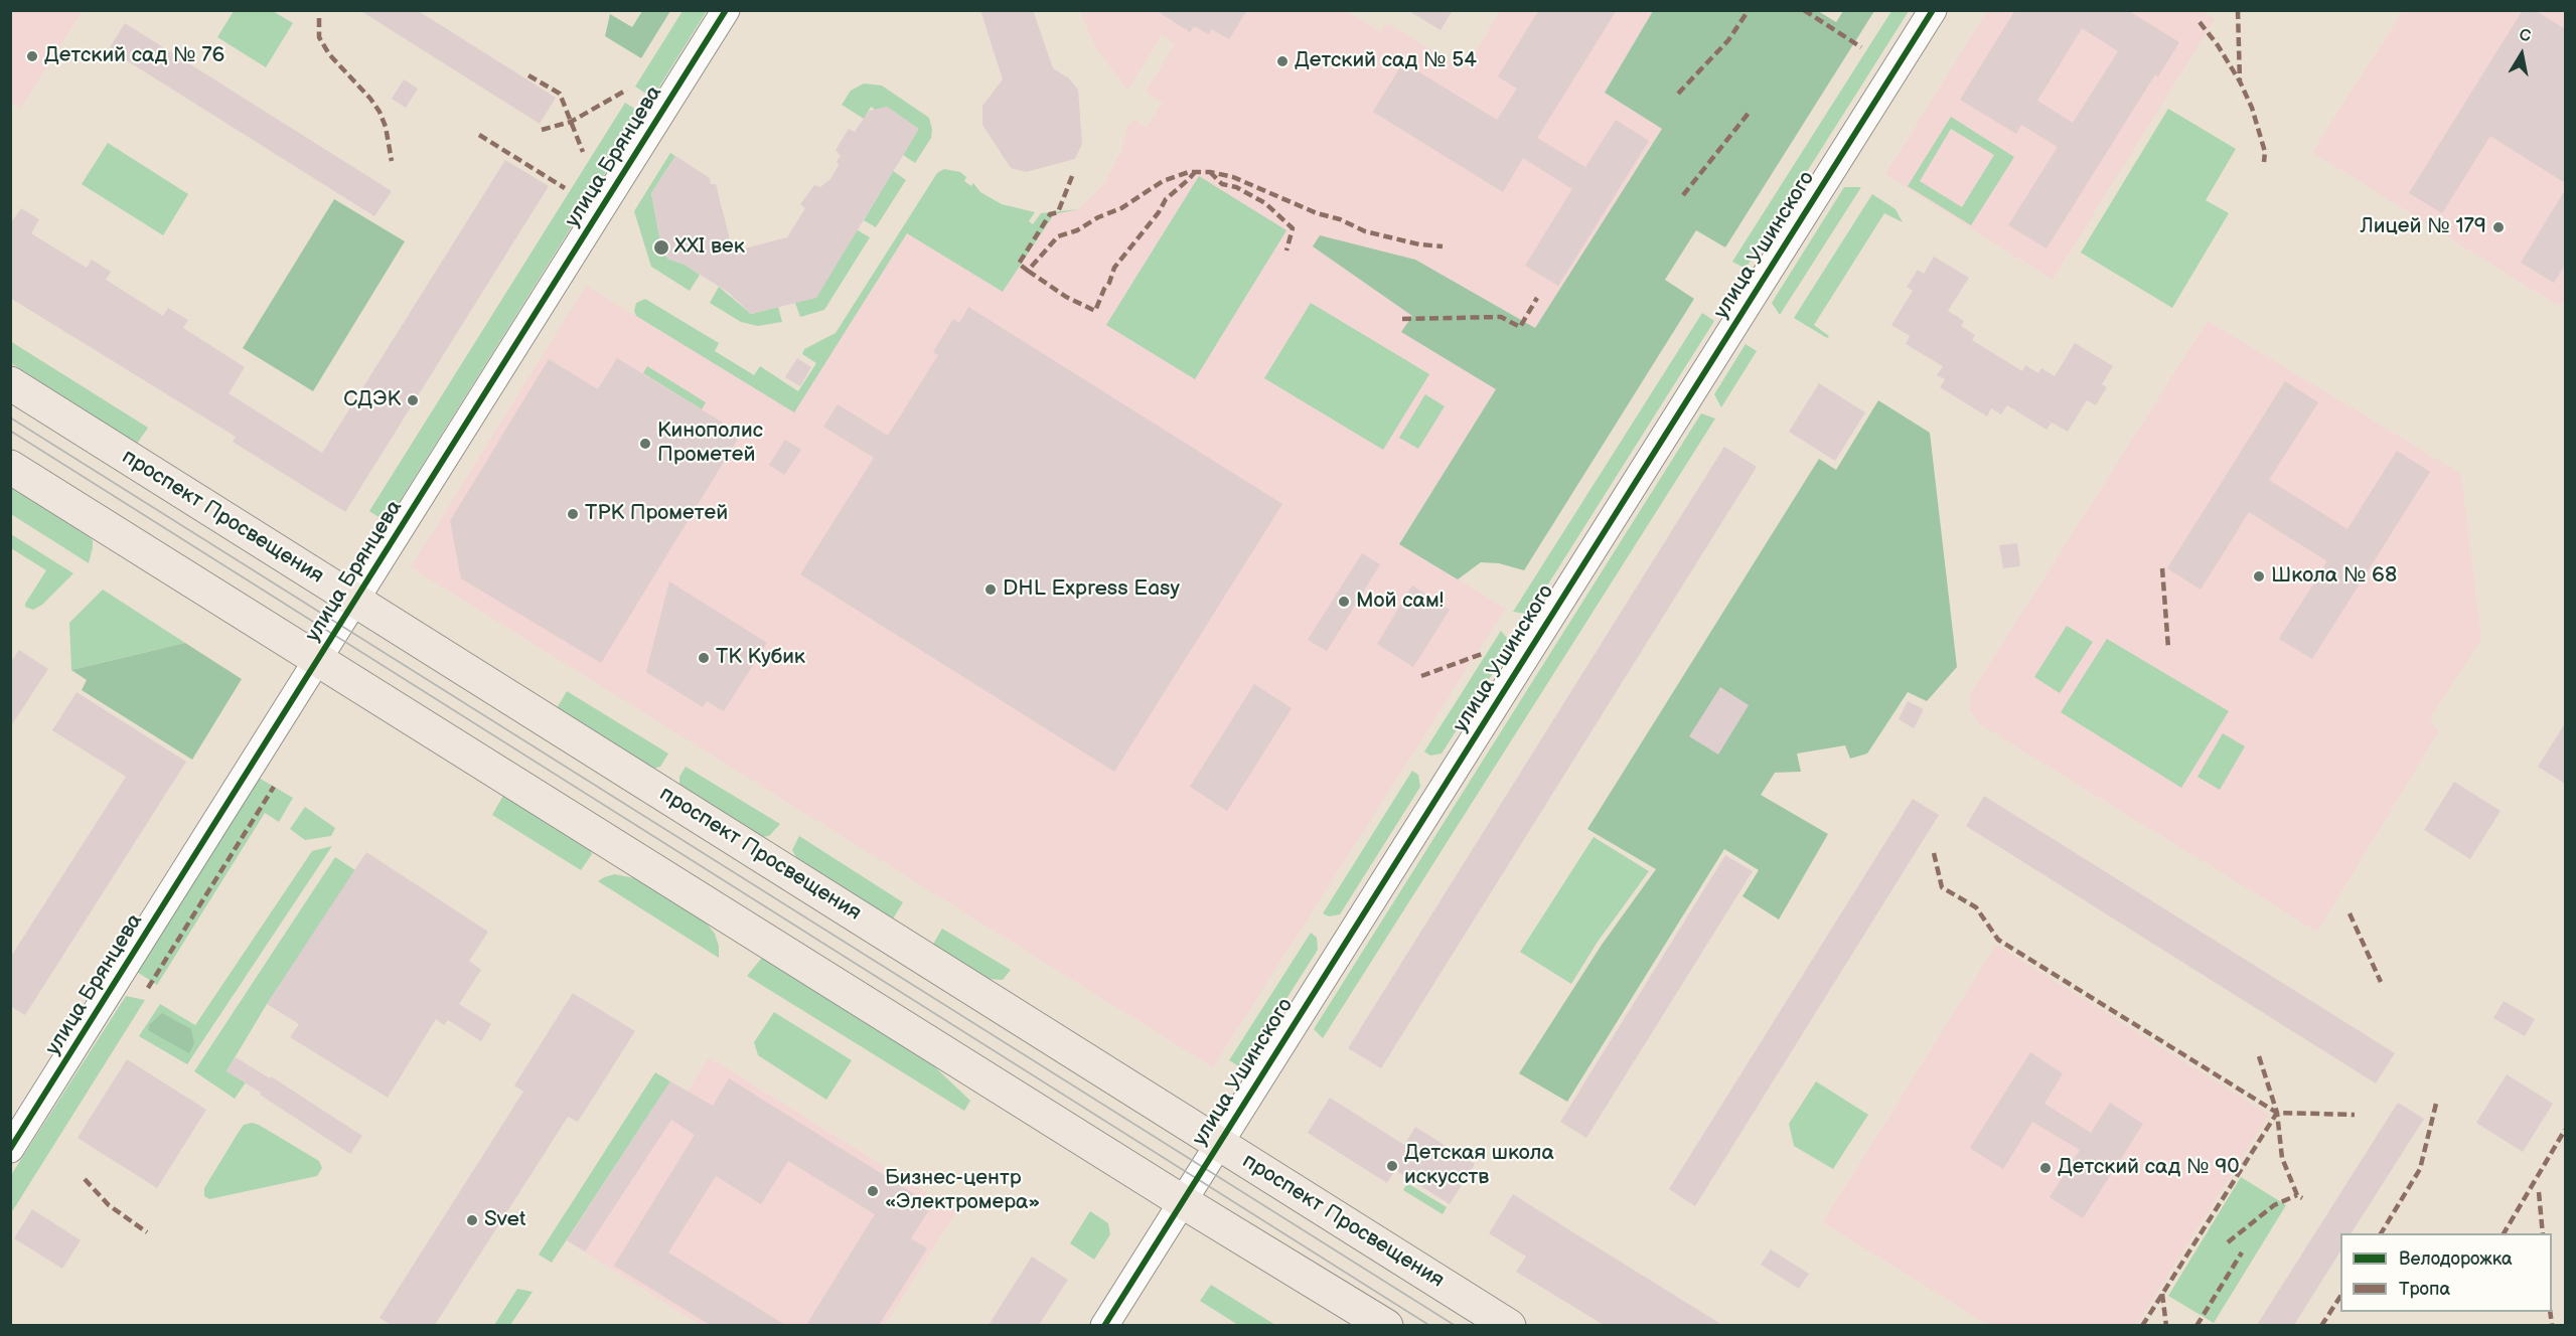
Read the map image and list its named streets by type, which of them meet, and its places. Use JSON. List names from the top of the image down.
{
  "streets": {
    "main road": ["проспект Просвещения"],
    "street": ["улица Брянцева", "улица Ушинского"]
  },
  "crossings": [
    ["улица Брянцева", "проспект Просвещения"],
    ["улица Ушинского", "проспект Просвещения"]
  ],
  "places": [
    "Детский сад № 76",
    "Детский сад № 54",
    "Лицей № 179",
    "XXI век",
    "СДЭК",
    "Кинополис Прометей",
    "ТРК Прометей",
    "Школа № 68",
    "DHL Express Easy",
    "Мой сам!",
    "ТК Кубик",
    "Детская школа искусств",
    "Детский сад № 90",
    "Бизнес-центр «Электромера»",
    "Svet"
  ],
  "legend": ["Велодорожка", "Тропа"],
  "north": "top"
}
